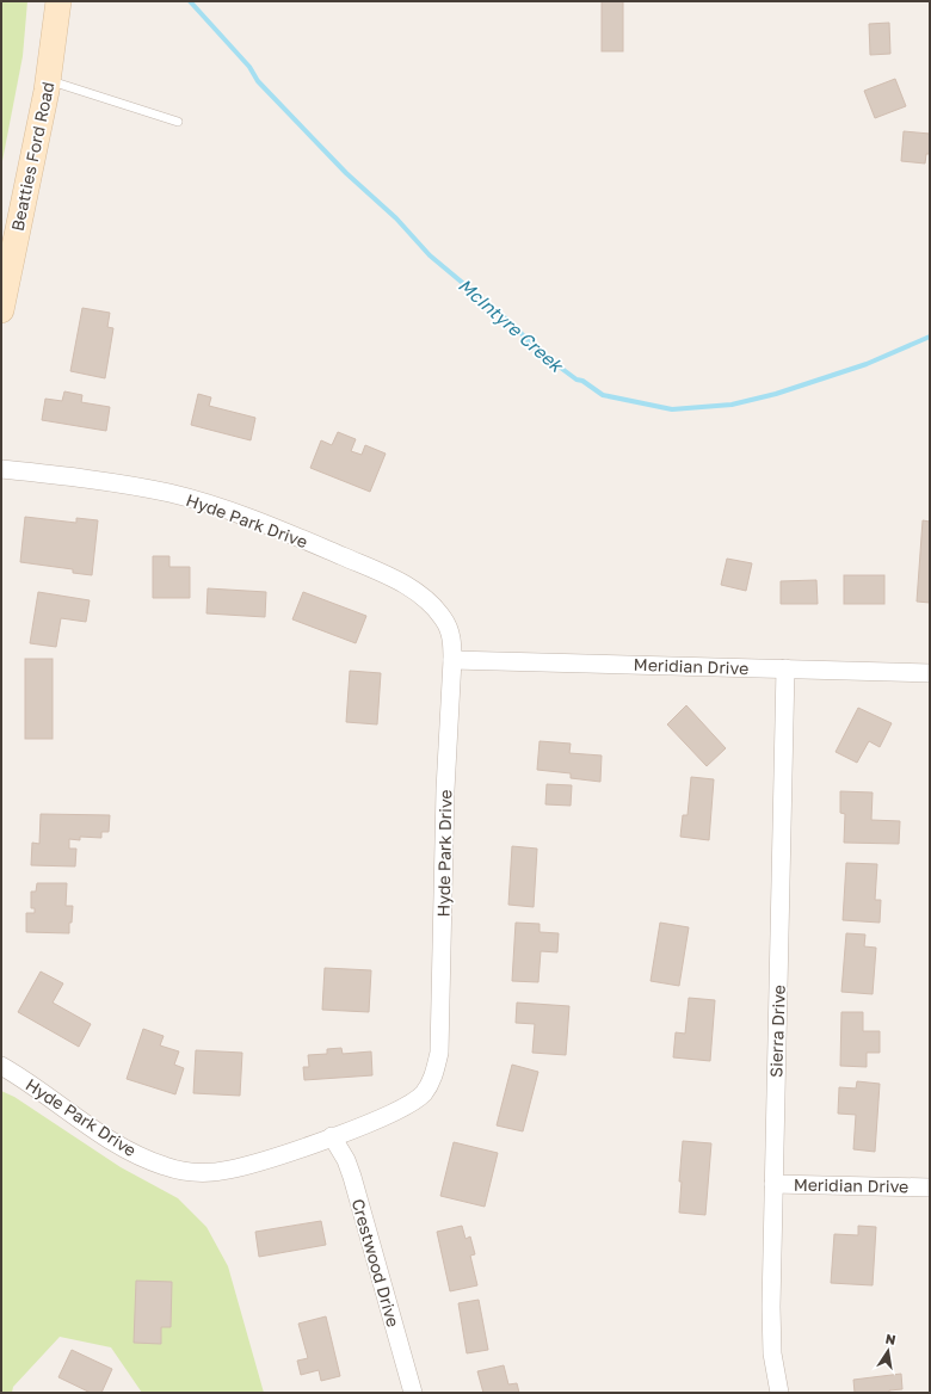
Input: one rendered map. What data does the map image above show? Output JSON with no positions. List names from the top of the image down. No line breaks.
{"streets":{"main road":["Beatties Ford Road"],"street":["Hyde Park Drive","Meridian Drive","Sierra Drive","Crestwood Drive"]},"crossings":[["Hyde Park Drive","Meridian Drive"],["Hyde Park Drive","Crestwood Drive"],["Meridian Drive","Sierra Drive"]],"water":["McIntyre Creek"],"north":"top"}
